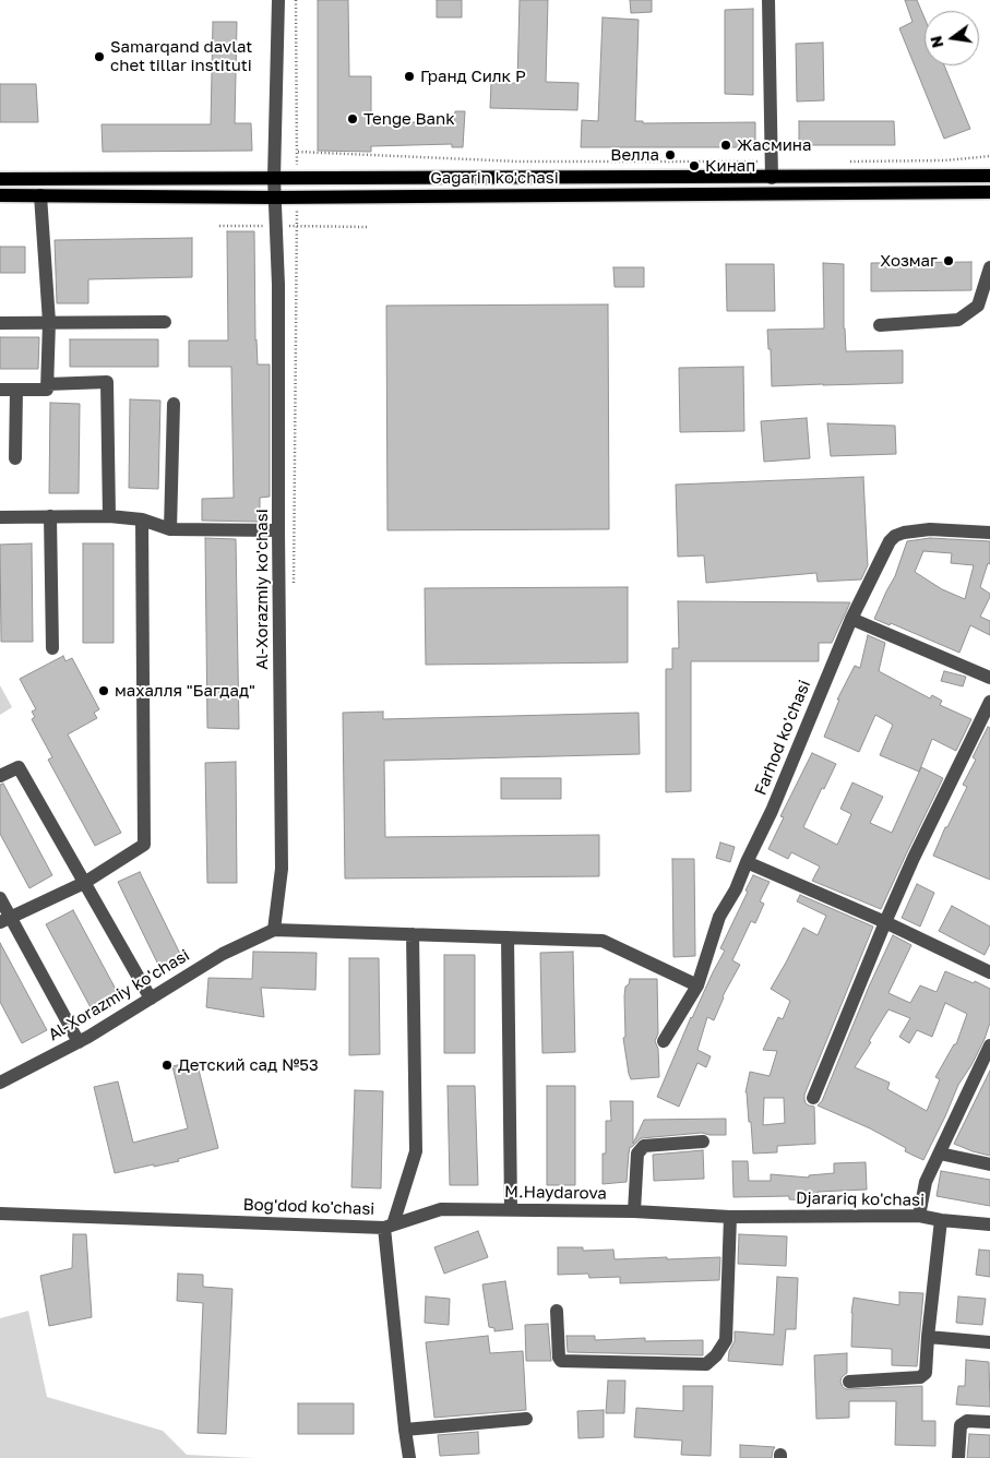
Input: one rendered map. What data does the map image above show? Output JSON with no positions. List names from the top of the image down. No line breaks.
{"streets":{"main road":["Gagarin ko'chasi"],"street":["Al-Xorazmiy ko'chasi","Farhod ko'chasi","M.Haydarova","Djarariq ko'chasi","Bog'dod ko'chasi"]},"crossings":[["Gagarin ko'chasi","Al-Xorazmiy ko'chasi"],["M.Haydarova","Djarariq ko'chasi"],["M.Haydarova","Bog'dod ko'chasi"]],"places":["Samarqand davlat chet tillar instituti","Гранд Силк Р","Tenge Bank","Жасмина","Велла","Кинап","Хозмаг","махалля \"Багдад\"","Детский сад №53"],"north":"left"}
